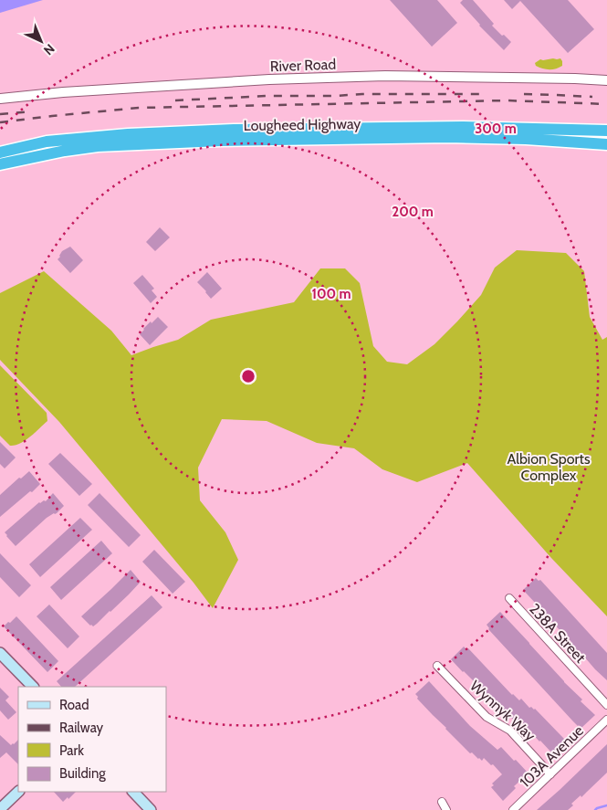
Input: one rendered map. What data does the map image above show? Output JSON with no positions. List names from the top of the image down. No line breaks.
{"streets":{"highway":["Lougheed Highway"],"street":["River Road","238A Street","Wynnyk Way","103A Avenue"]},"crossings":[["Wynnyk Way","103A Avenue"]],"parks":["Albion Sports Complex"],"legend":["Road","Railway","Park","Building"],"north":"bottom right","rings":["300 m","200 m","100 m"]}
